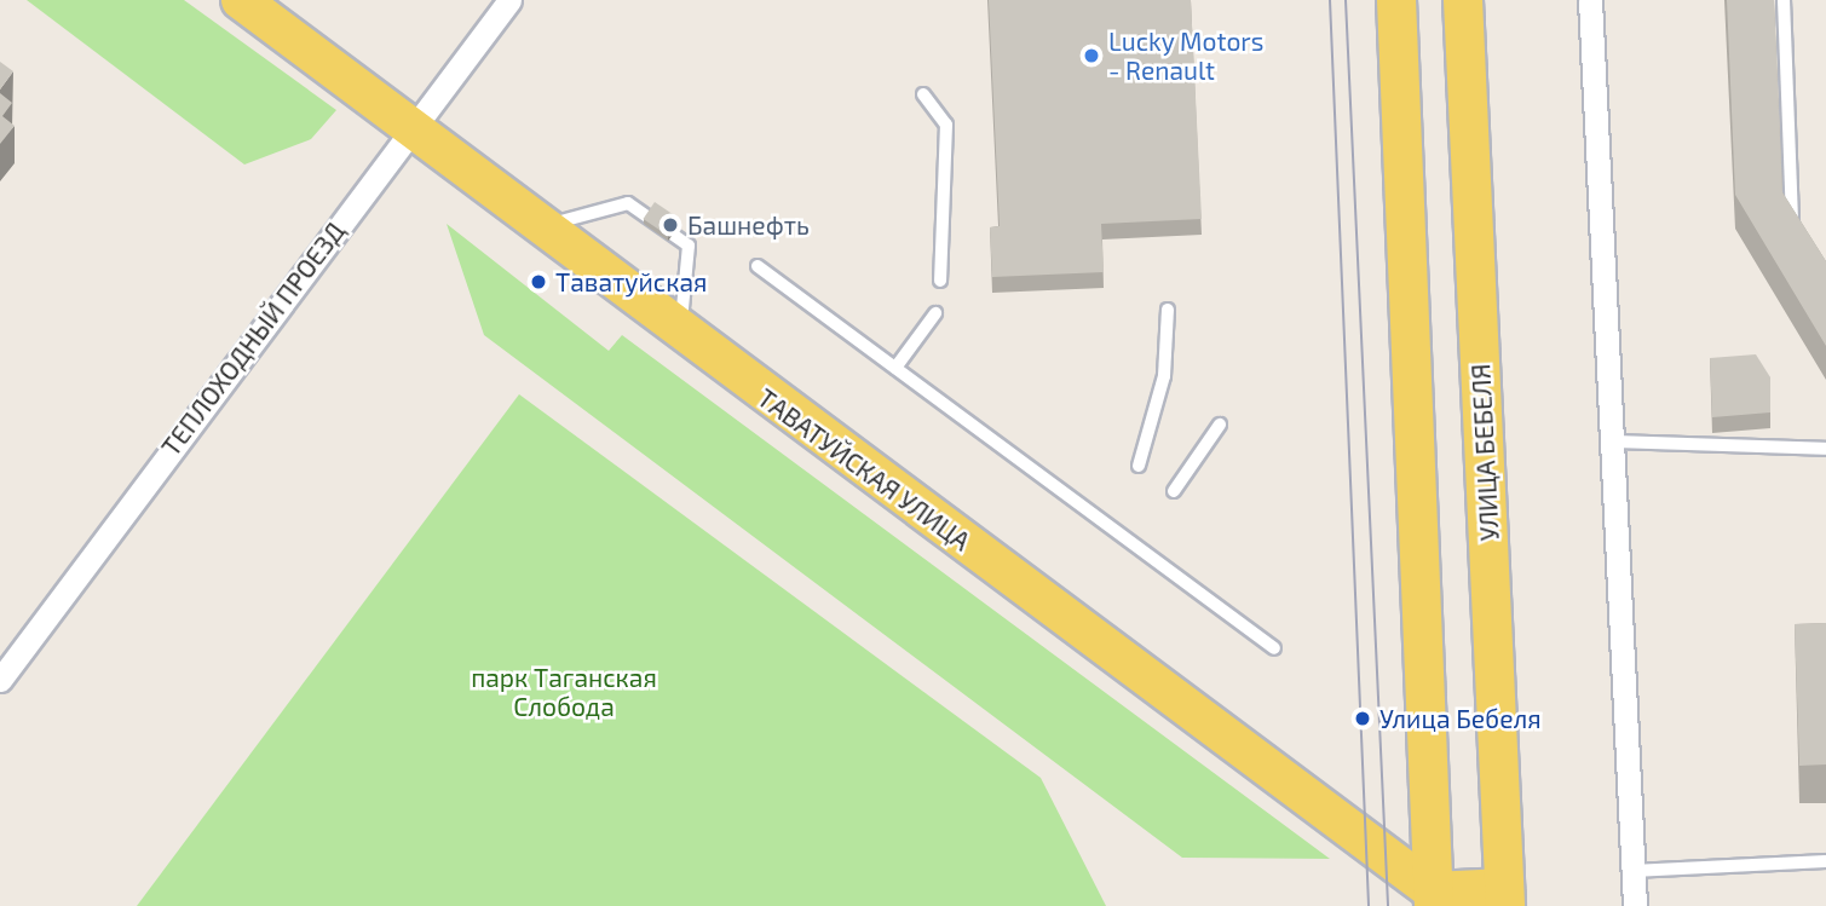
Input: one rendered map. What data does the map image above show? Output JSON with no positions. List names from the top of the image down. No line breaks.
{"streets":{"main road":["УЛИЦА БЕБЕЛЯ","ТАВАТУЙСКАЯ УЛИЦА"],"street":["ТЕПЛОХОДНЫЙ ПРОЕЗД"]},"crossings":[["ТЕПЛОХОДНЫЙ ПРОЕЗД","ТАВАТУЙСКАЯ УЛИЦА"]],"parks":["парк Таганская Слобода"],"places":["Lucky Motors - Renault","Башнефть","Таватуйская","Улица Бебеля"]}
